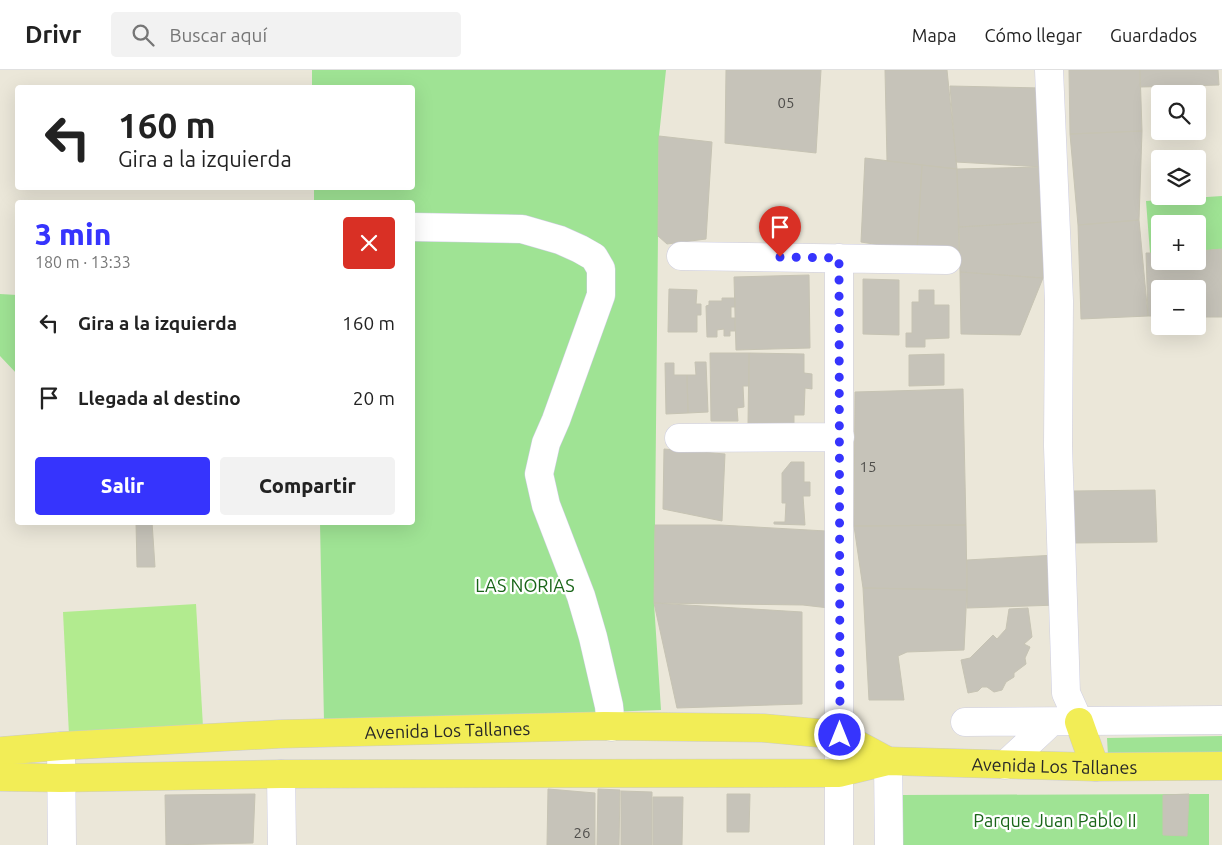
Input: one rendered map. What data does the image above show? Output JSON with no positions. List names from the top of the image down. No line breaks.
{"streets":{"main road":["Avenida Los Tallanes"]},"parks":["LAS NORIAS","Parque Juan Pablo II"],"house_numbers":["05","15","26"],"page":{"header":"Drivr","search":"Buscar aquí","nav":["Mapa","Cómo llegar","Guardados"],"map_buttons":["+","−"],"turn":["160 m","Gira a la izquierda"],"heading":["3 min","180 m · 13:33"],"list":[{"name":"Gira a la izquierda","value":"160 m"},{"name":"Llegada al destino","value":"20 m"}],"buttons":["Salir","Compartir"]}}
